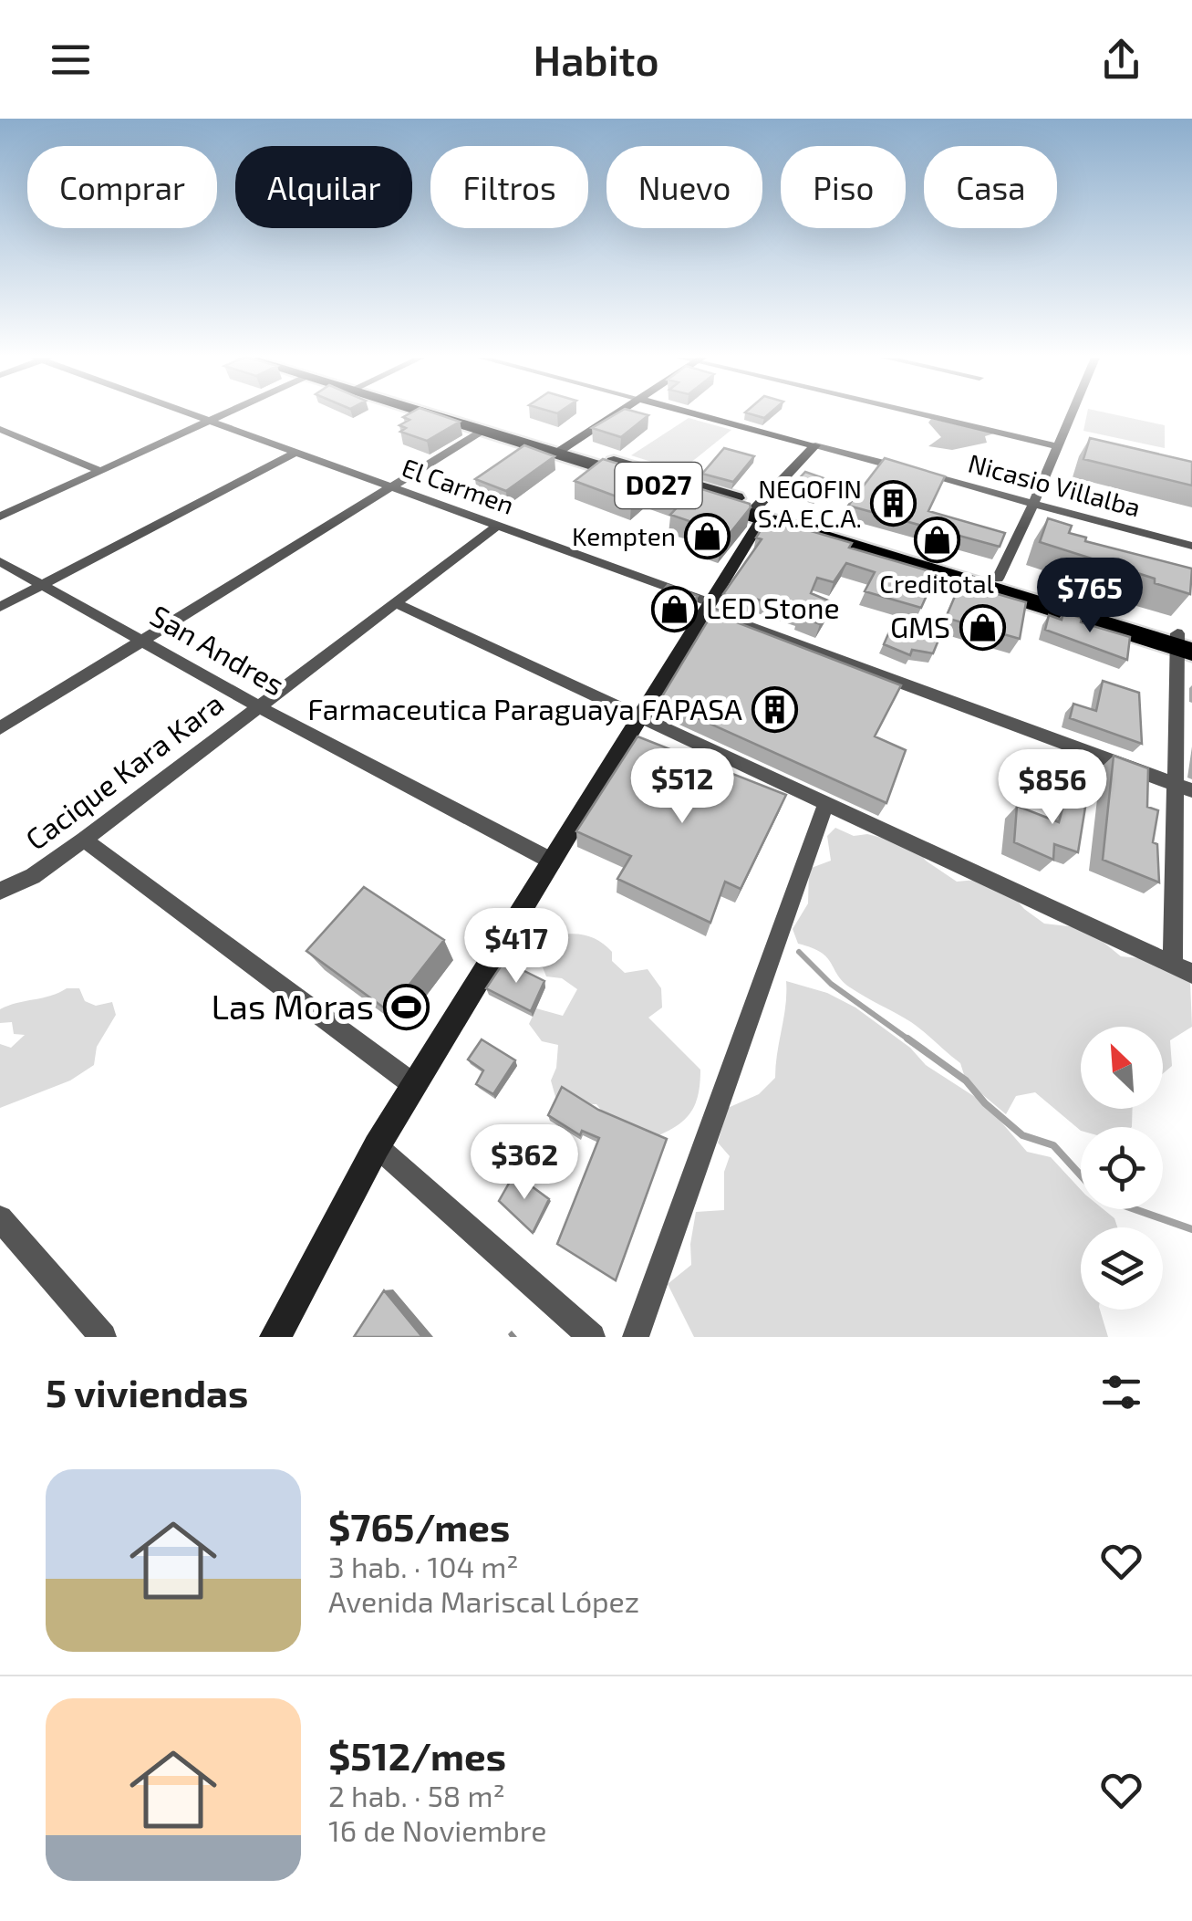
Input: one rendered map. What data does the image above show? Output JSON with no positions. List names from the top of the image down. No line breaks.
{"streets":{"highway":["D027"],"main road":["Nicasio Villalba"],"street":["El Carmen","San Andres","Cacique Kara Kara"]},"crossings":[["El Carmen","Cacique Kara Kara"],["San Andres","Cacique Kara Kara"]],"places":{"building":["NEGOFIN S.A.E.C.A.","Farmaceutica Paraguaya FAPASA"],"shop":["Kempten","Creditotal","LED Stone","GMS"],"sports":["Las Moras"]},"north":"top left","page":{"header":"Habito","chip":["Comprar","Alquilar","Filtros","Nuevo","Piso","Casa"],"price":["$765","$512","$856","$417","$362"],"heading":"5 viviendas","list":[{"name":"$765/mes","note":"3 hab. · 104 m² · Avenida Mariscal López"},{"name":"$512/mes","note":"2 hab. · 58 m² · 16 de Noviembre"}]}}
